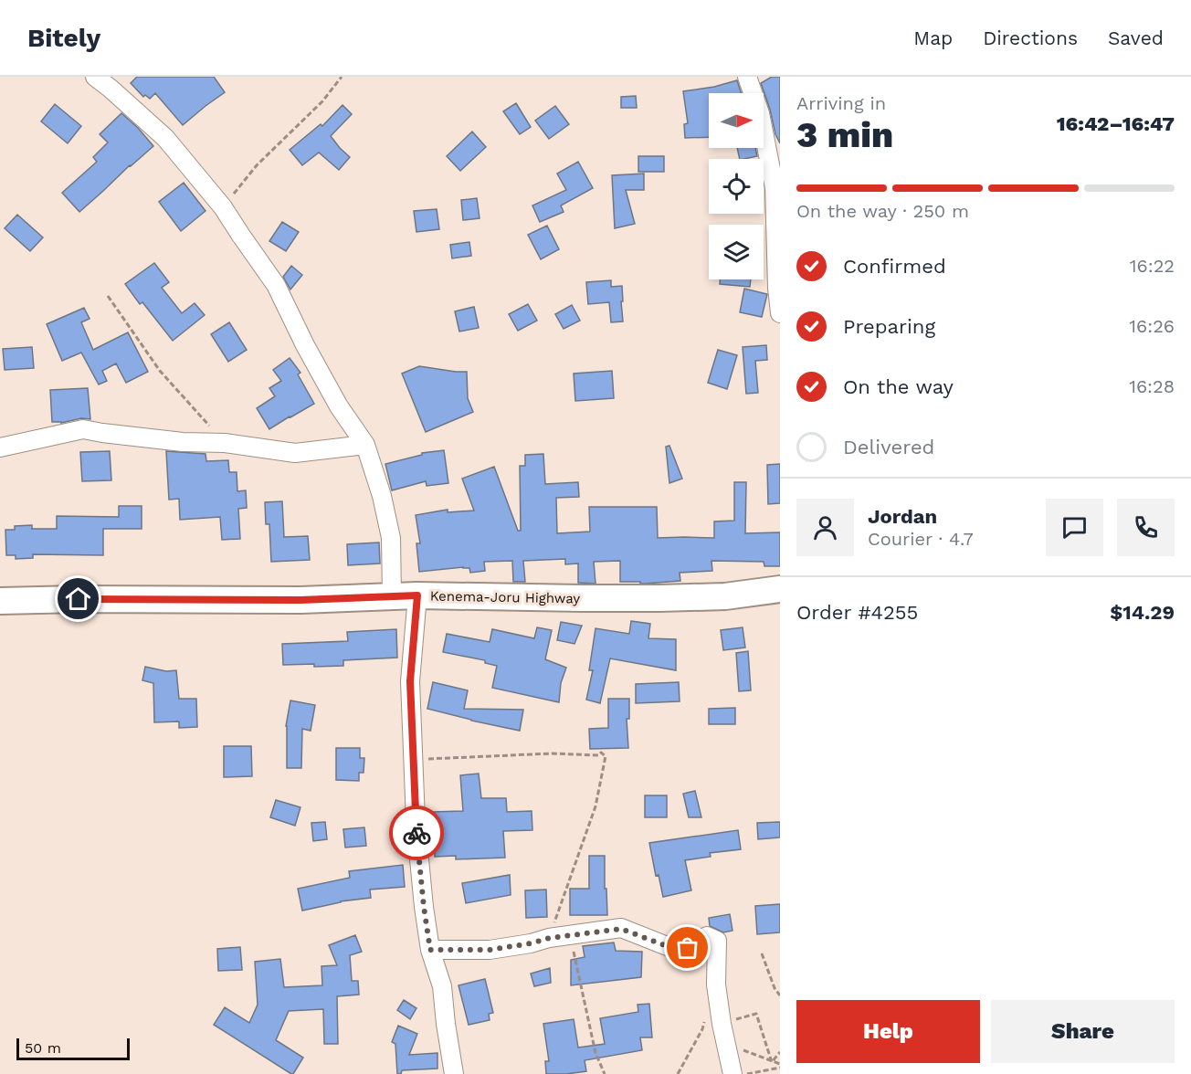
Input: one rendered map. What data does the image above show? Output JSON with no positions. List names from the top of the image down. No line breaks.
{"streets":{"highway":["Kenema-Joru Highway"]},"scale_bar":"50 m","north":"right","page":{"header":"Bitely","nav":["Map","Directions","Saved"],"heading":["3 min","Arriving in","16:42–16:47"],"panel":["Jordan","Courier · 4.7","Order #4255","$14.29"],"bar":"On the way · 250 m","list":[["Confirmed","16:22"],["Preparing","16:26"],["On the way","16:28"],"Delivered"],"buttons":["Help","Share"],"scale":"50 m"}}
